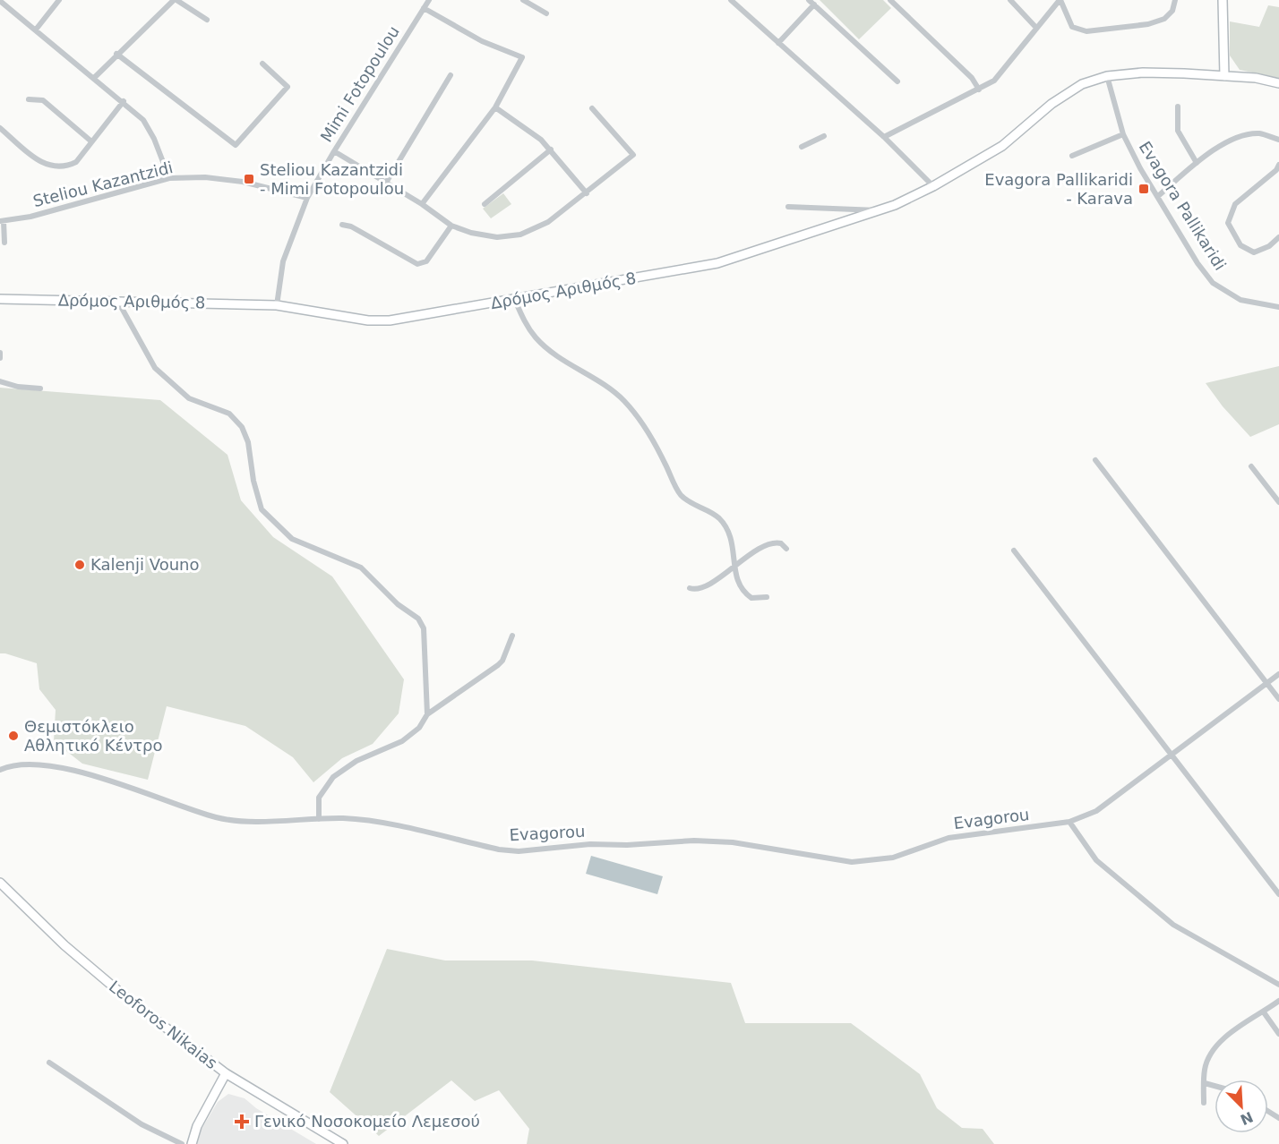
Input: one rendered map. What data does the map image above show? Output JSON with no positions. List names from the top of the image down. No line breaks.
{"streets":{"street":["Mimi Fotopoulou","Steliou Kazantzidi","Evagora Pallikaridi","Δρόμος Αριθμός 8","Evagorou","Leoforos Nikaias"]},"crossings":[["Mimi Fotopoulou","Steliou Kazantzidi"],["Mimi Fotopoulou","Δρόμος Αριθμός 8"],["Evagora Pallikaridi","Δρόμος Αριθμός 8"]],"places":{"transit":["Steliou Kazantzidi - Mimi Fotopoulou","Evagora Pallikaridi - Karava"],"other":["Kalenji Vouno","Θεμιστόκλειο Αθλητικό Κέντρο"],"health":["Γενικό Νοσοκομείο Λεμεσού"]},"north":"bottom right"}
